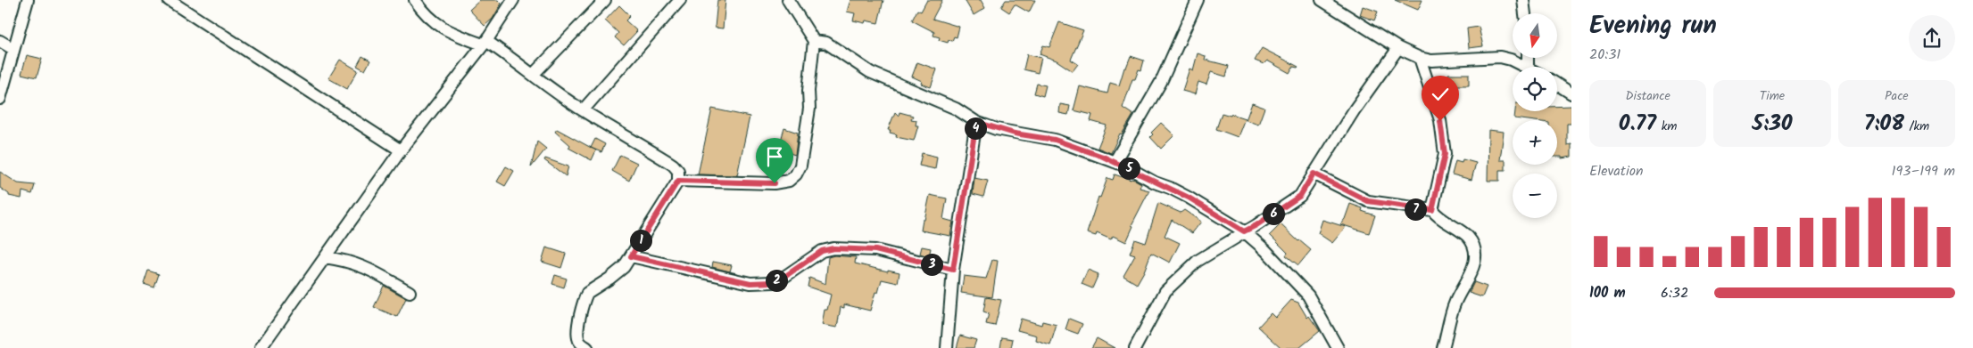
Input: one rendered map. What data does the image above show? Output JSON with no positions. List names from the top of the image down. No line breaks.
{"north":"bottom","page":{"heading":["Evening run","20:31"],"map_buttons":["+","−"],"stats":[["Distance","0.77 km"],["Time","5:30"],["Pace","7:08 /km"]],"pins":["4","5","7","6","1","3","2"],"chart":["Elevation","193–199 m"],"list":[{"name":"100 m","note":"6:32"}]}}
